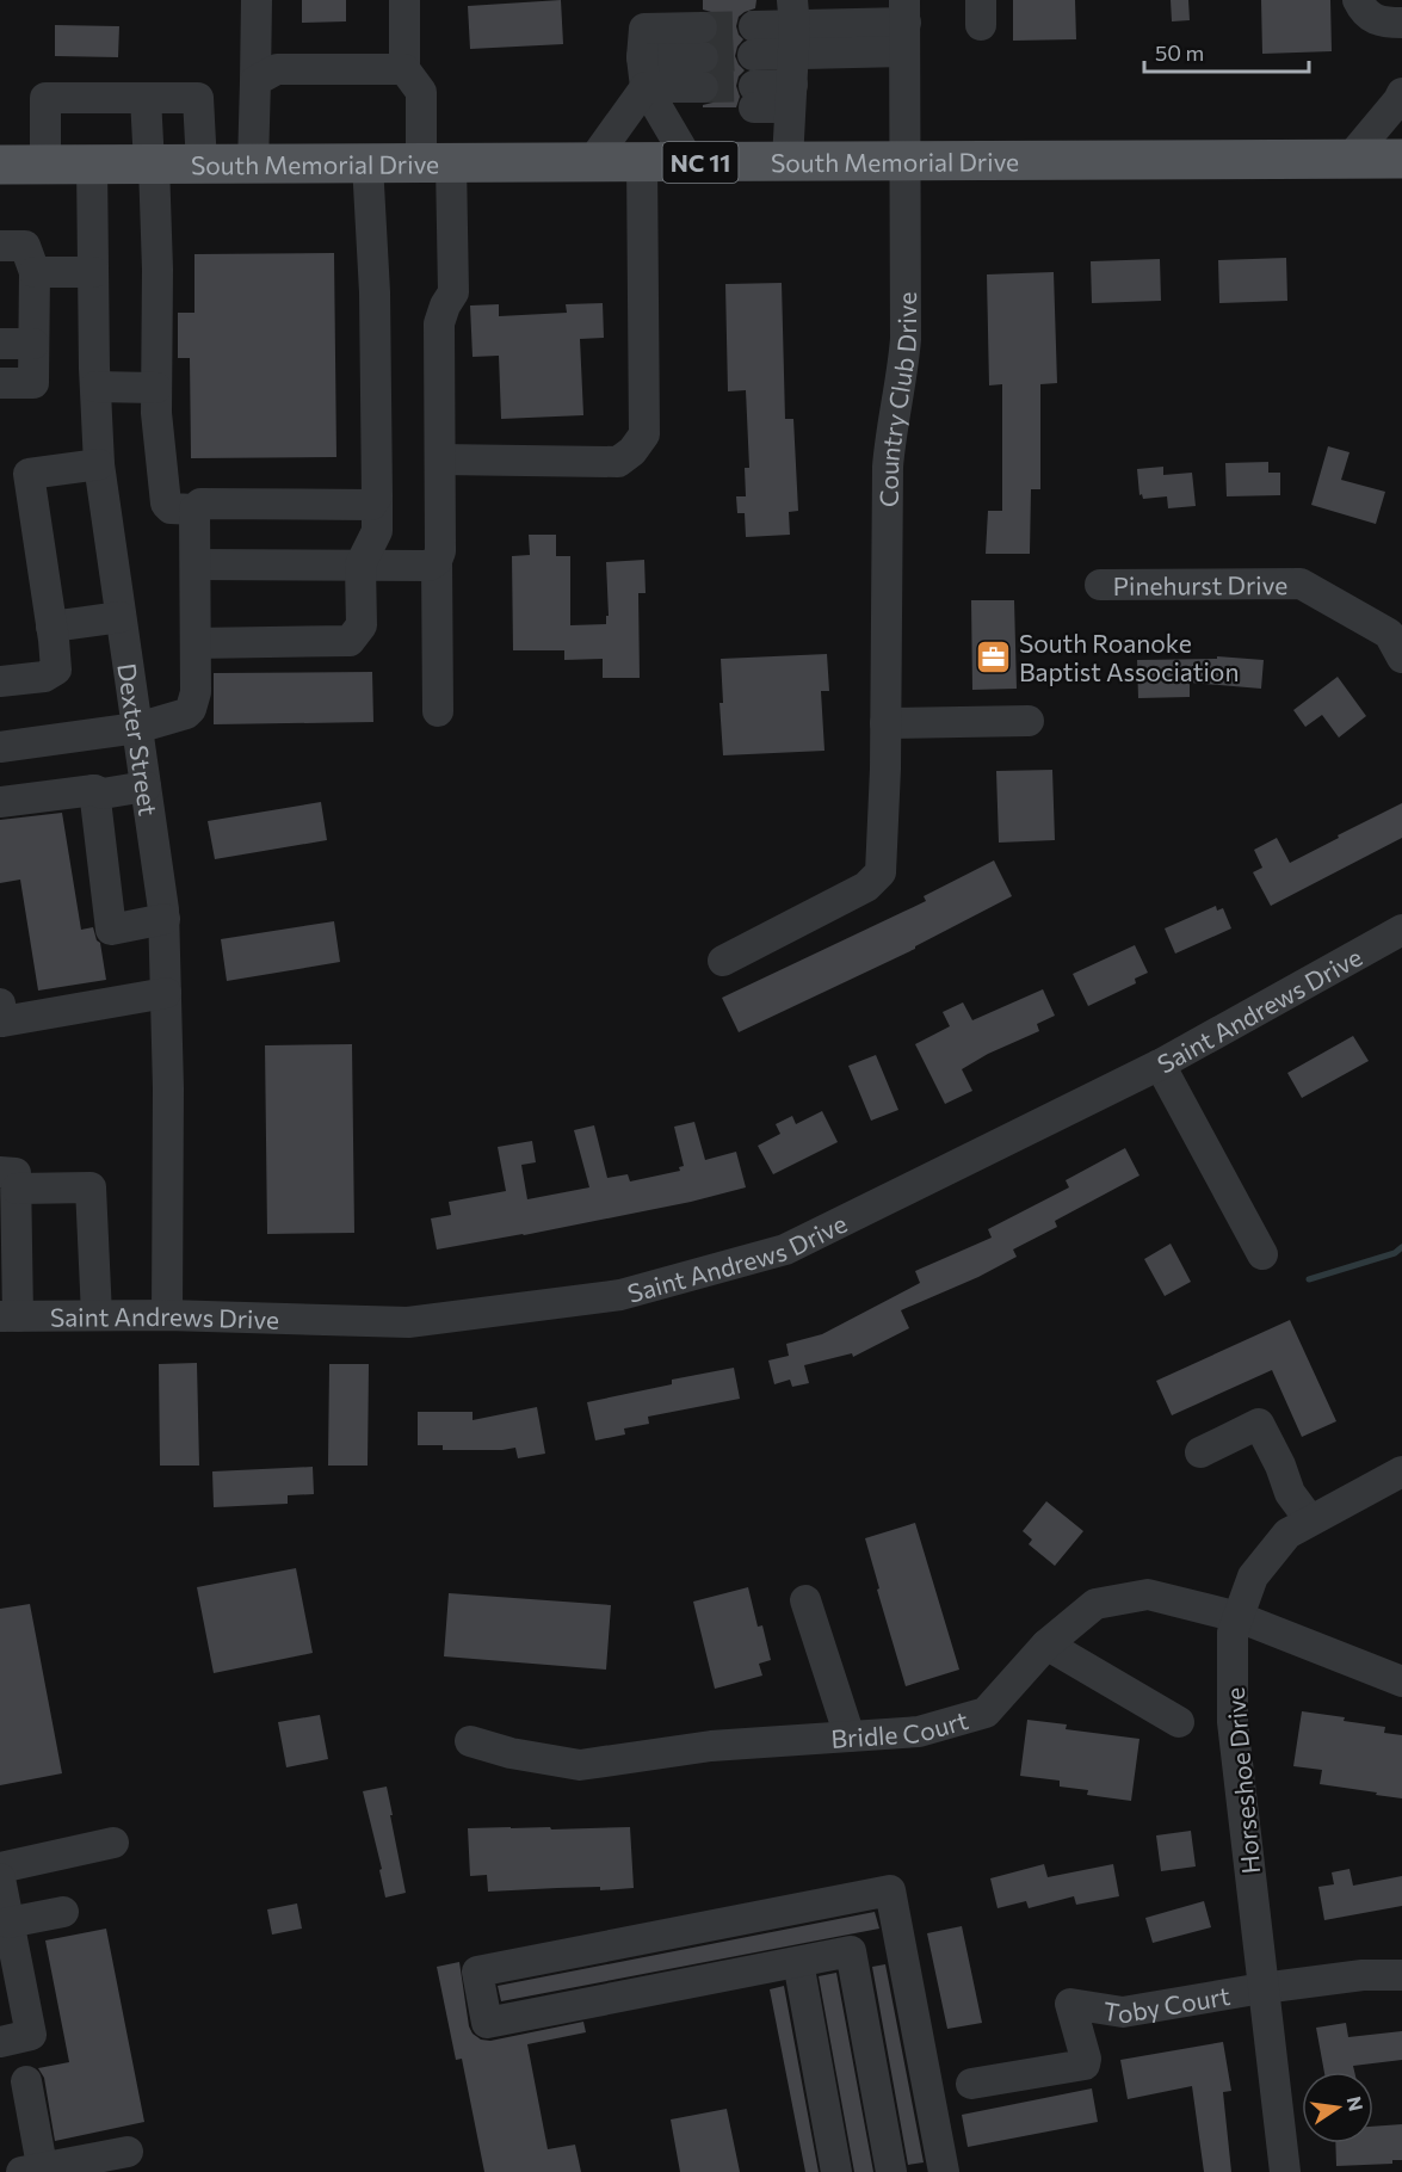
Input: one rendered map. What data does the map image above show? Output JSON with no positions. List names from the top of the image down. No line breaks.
{"streets":{"main road":["South Memorial Drive","NC 11"],"street":["Country Club Drive","Pinehurst Drive","Dexter Street","Saint Andrews Drive","Bridle Court","Horseshoe Drive","Toby Court"]},"crossings":[["South Memorial Drive","Country Club Drive"],["South Memorial Drive","Dexter Street"],["Dexter Street","Saint Andrews Drive"],["Bridle Court","Horseshoe Drive"],["Horseshoe Drive","Toby Court"]],"places":{"office":["South Roanoke Baptist Association"]},"scale_bar":"50 m","north":"right"}
